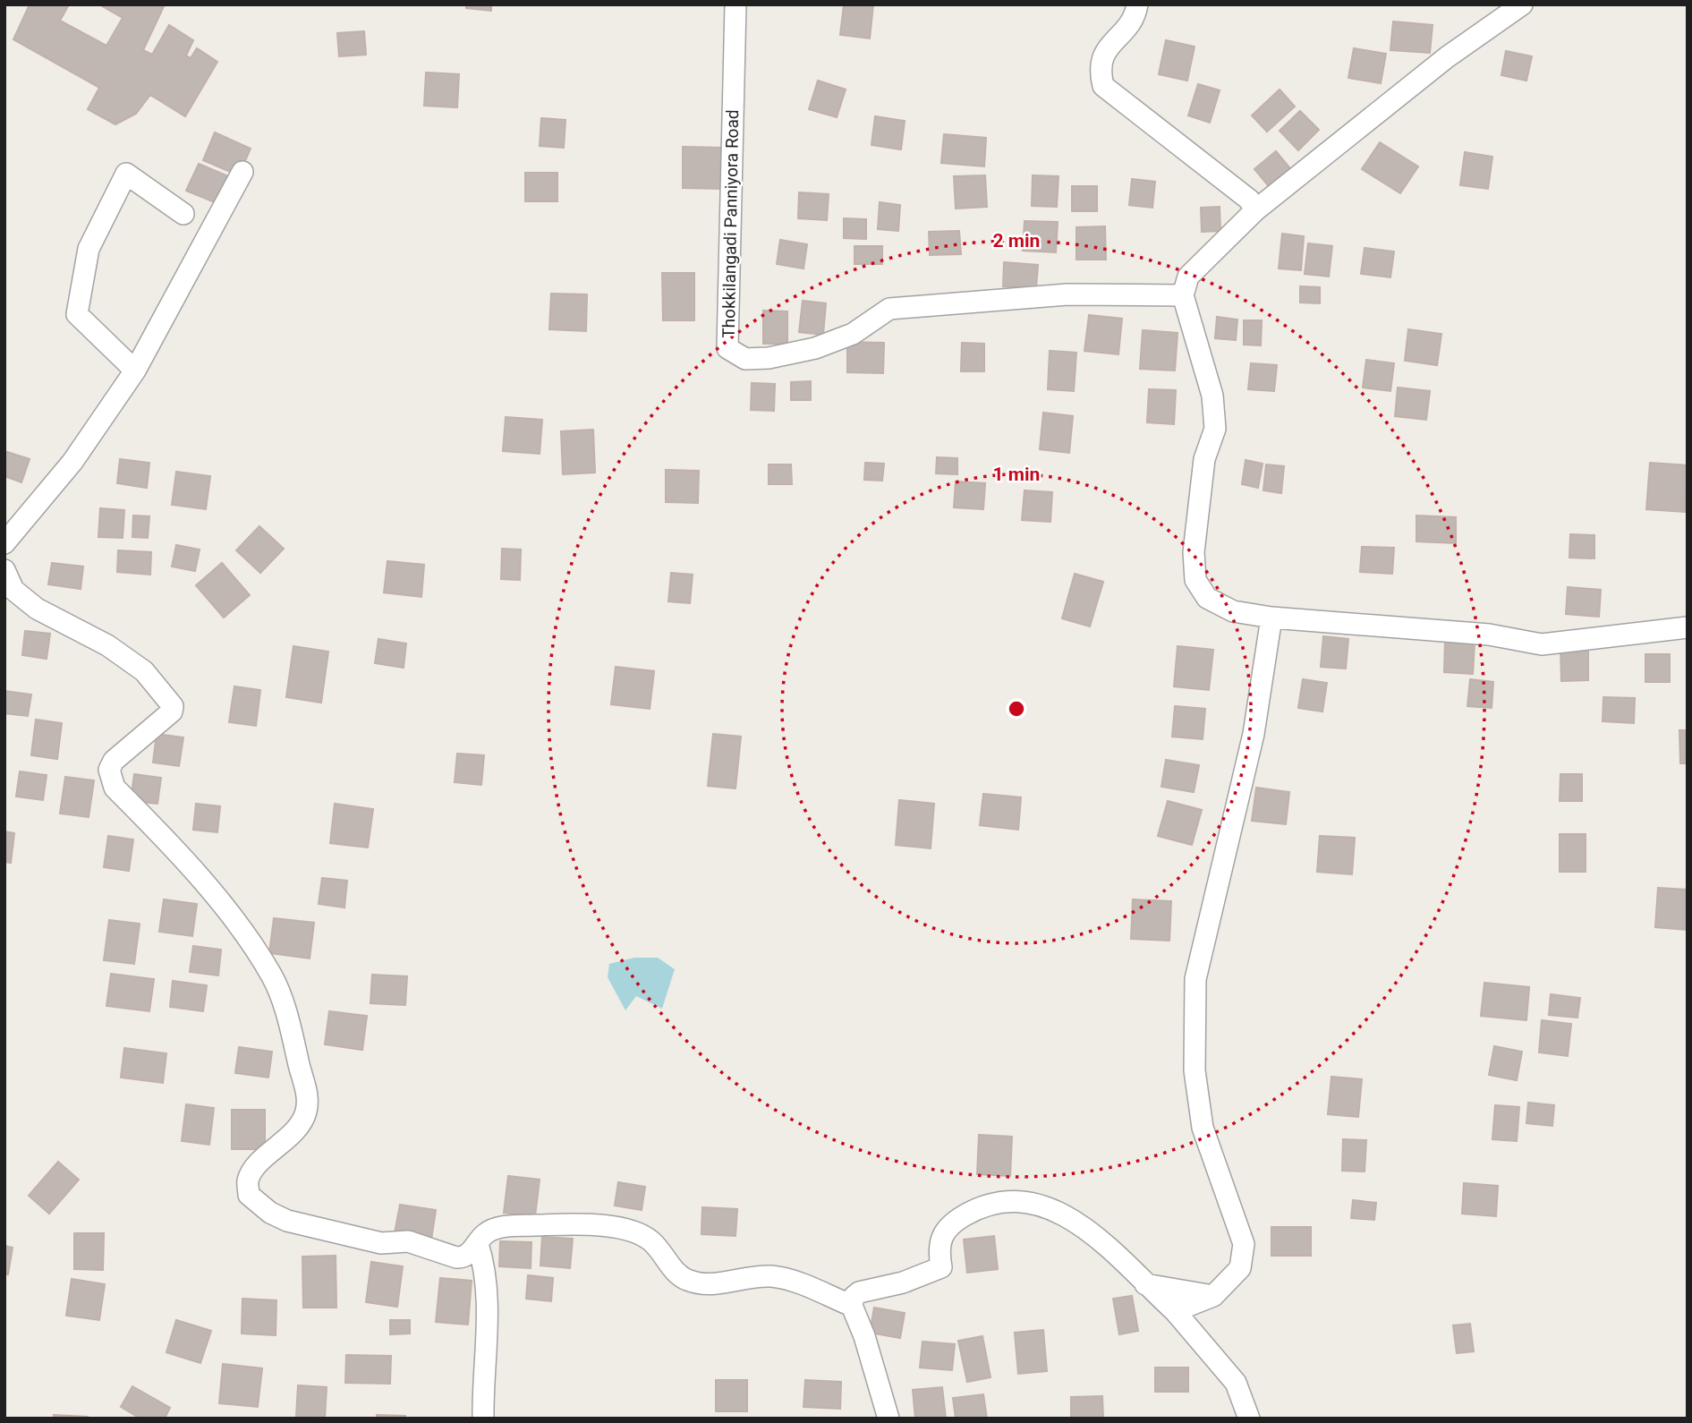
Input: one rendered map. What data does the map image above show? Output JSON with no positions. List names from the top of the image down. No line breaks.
{"streets":{"street":["Thokkilangadi Panniyora Road"]},"rings":["2 min","1 min"]}
